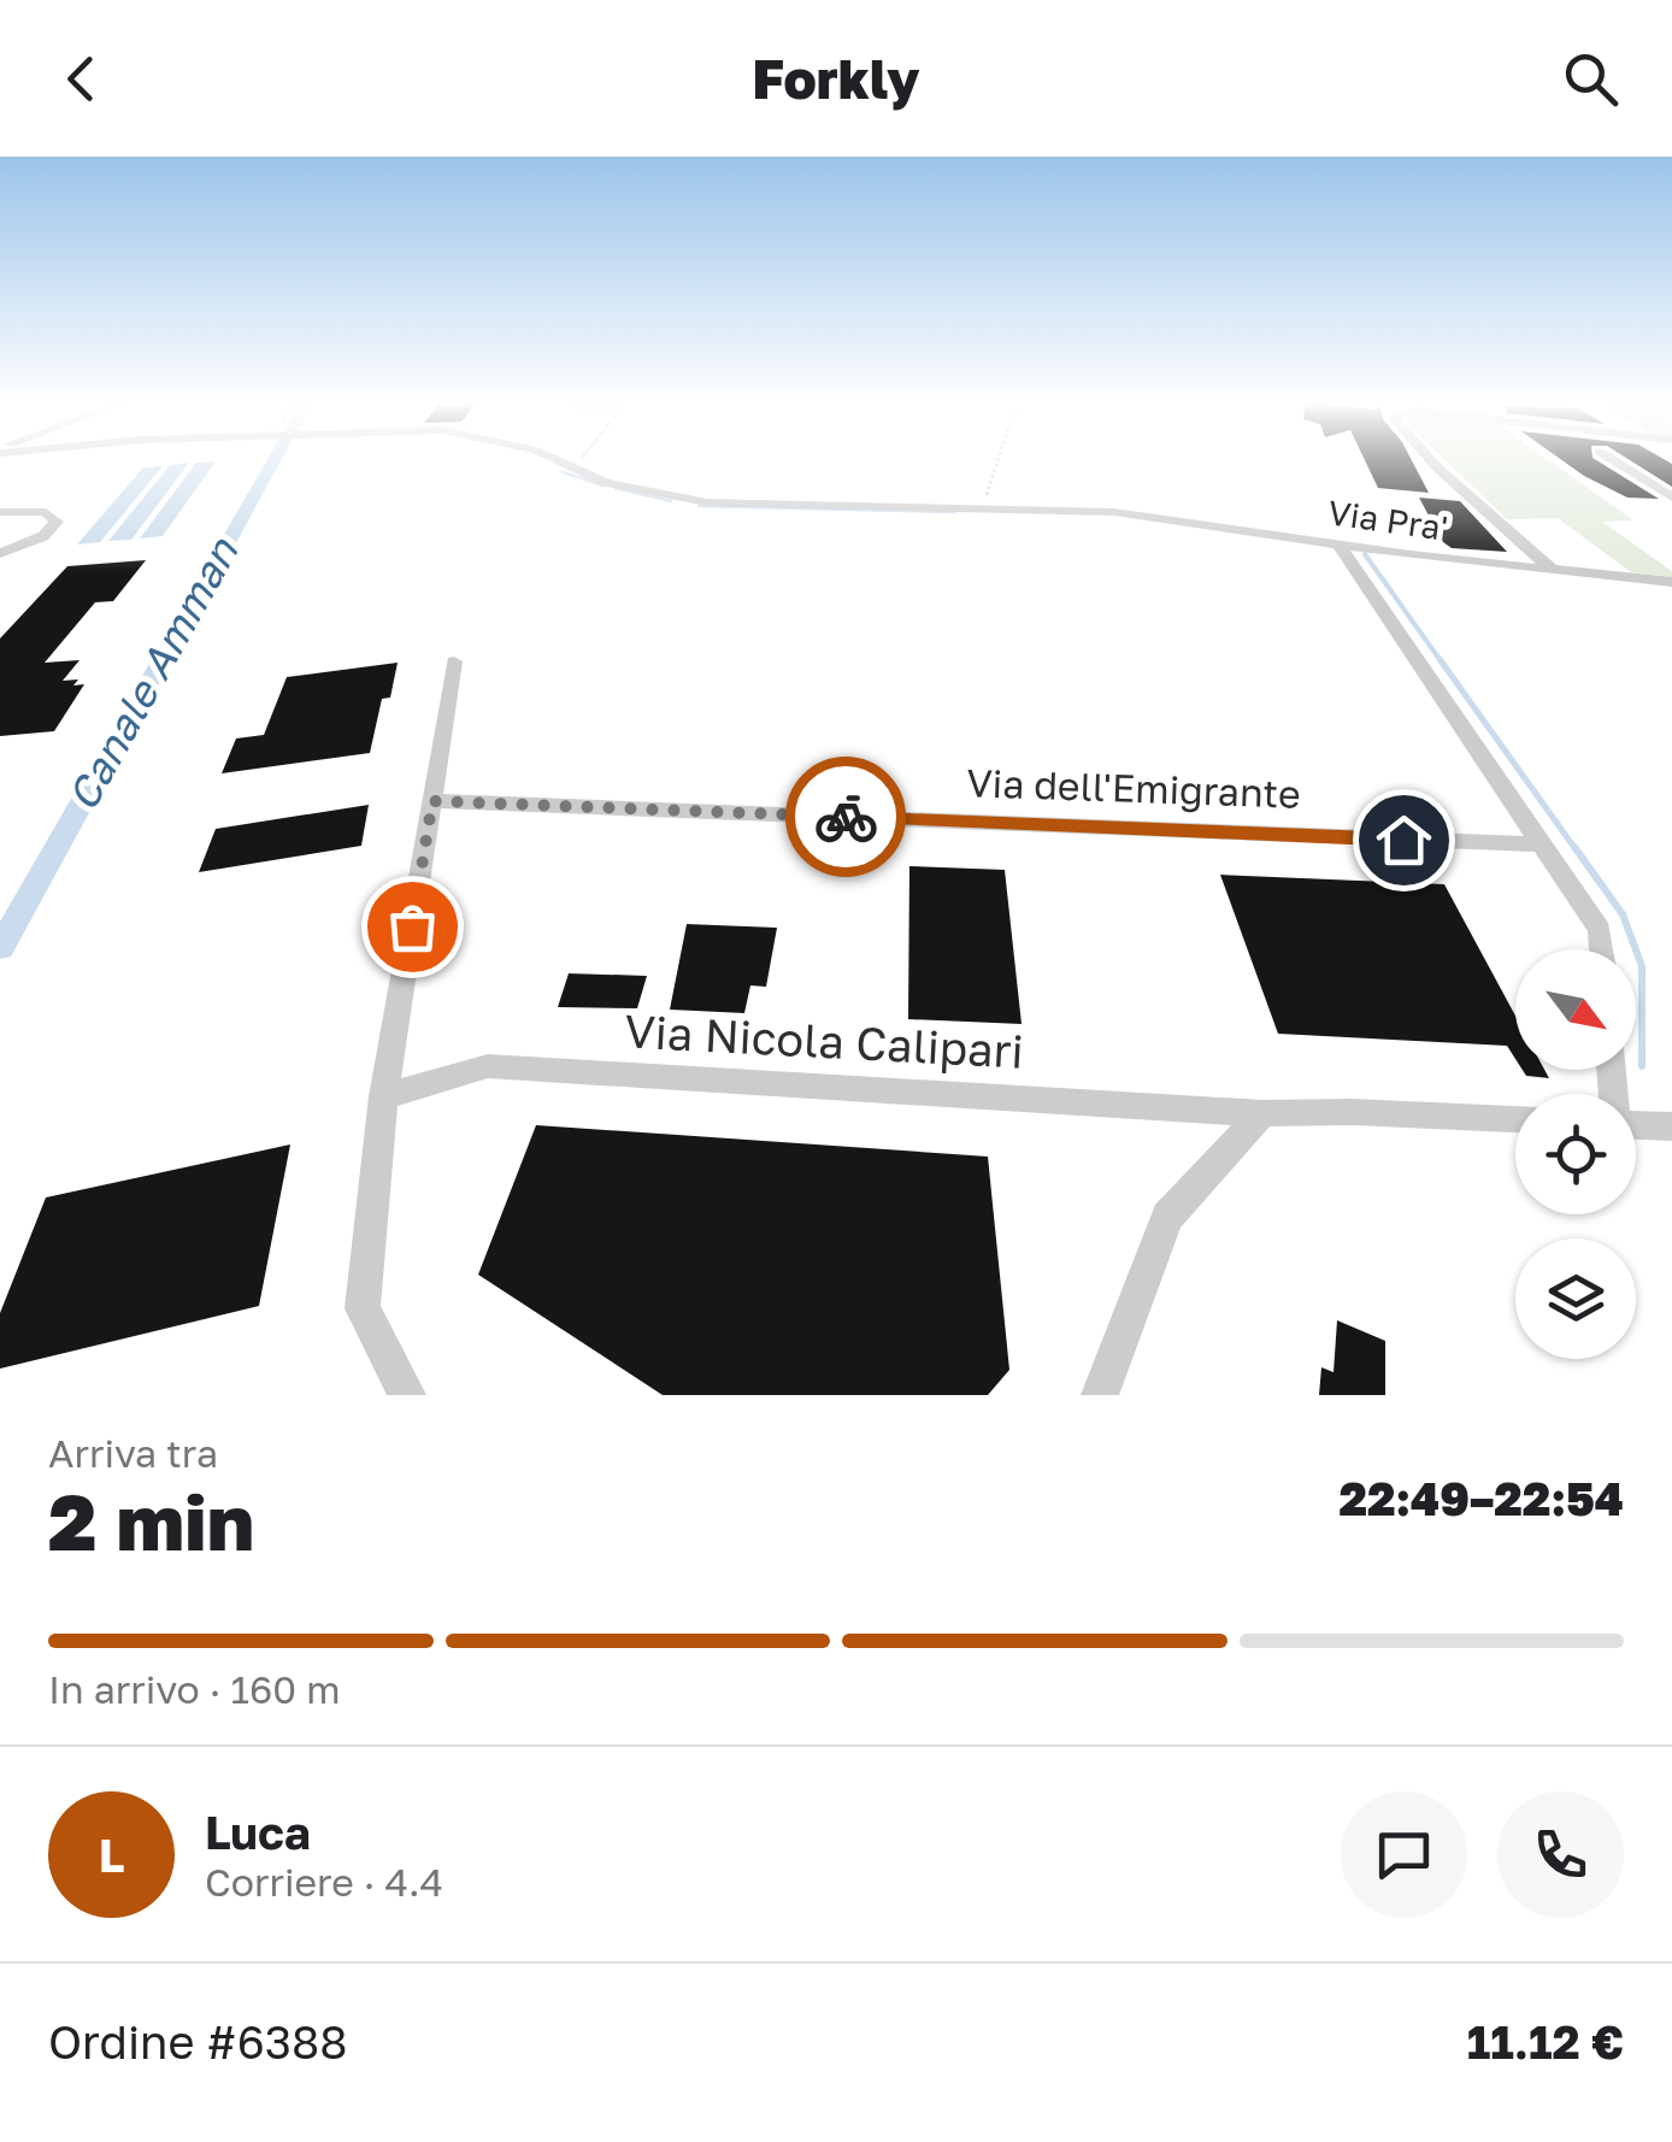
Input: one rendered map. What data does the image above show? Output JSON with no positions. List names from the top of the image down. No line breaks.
{"streets":{"street":["Via Pra'","Via dell'Emigrante","Via Nicola Calipari"]},"water":["Canale Amman"],"north":"bottom right","page":{"header":"Forkly","heading":["2 min","Arriva tra","22:49–22:54"],"panel":["Luca","Corriere · 4.4","Ordine #6388","11.12 €"],"bar":"In arrivo · 160 m","round":"L"}}
